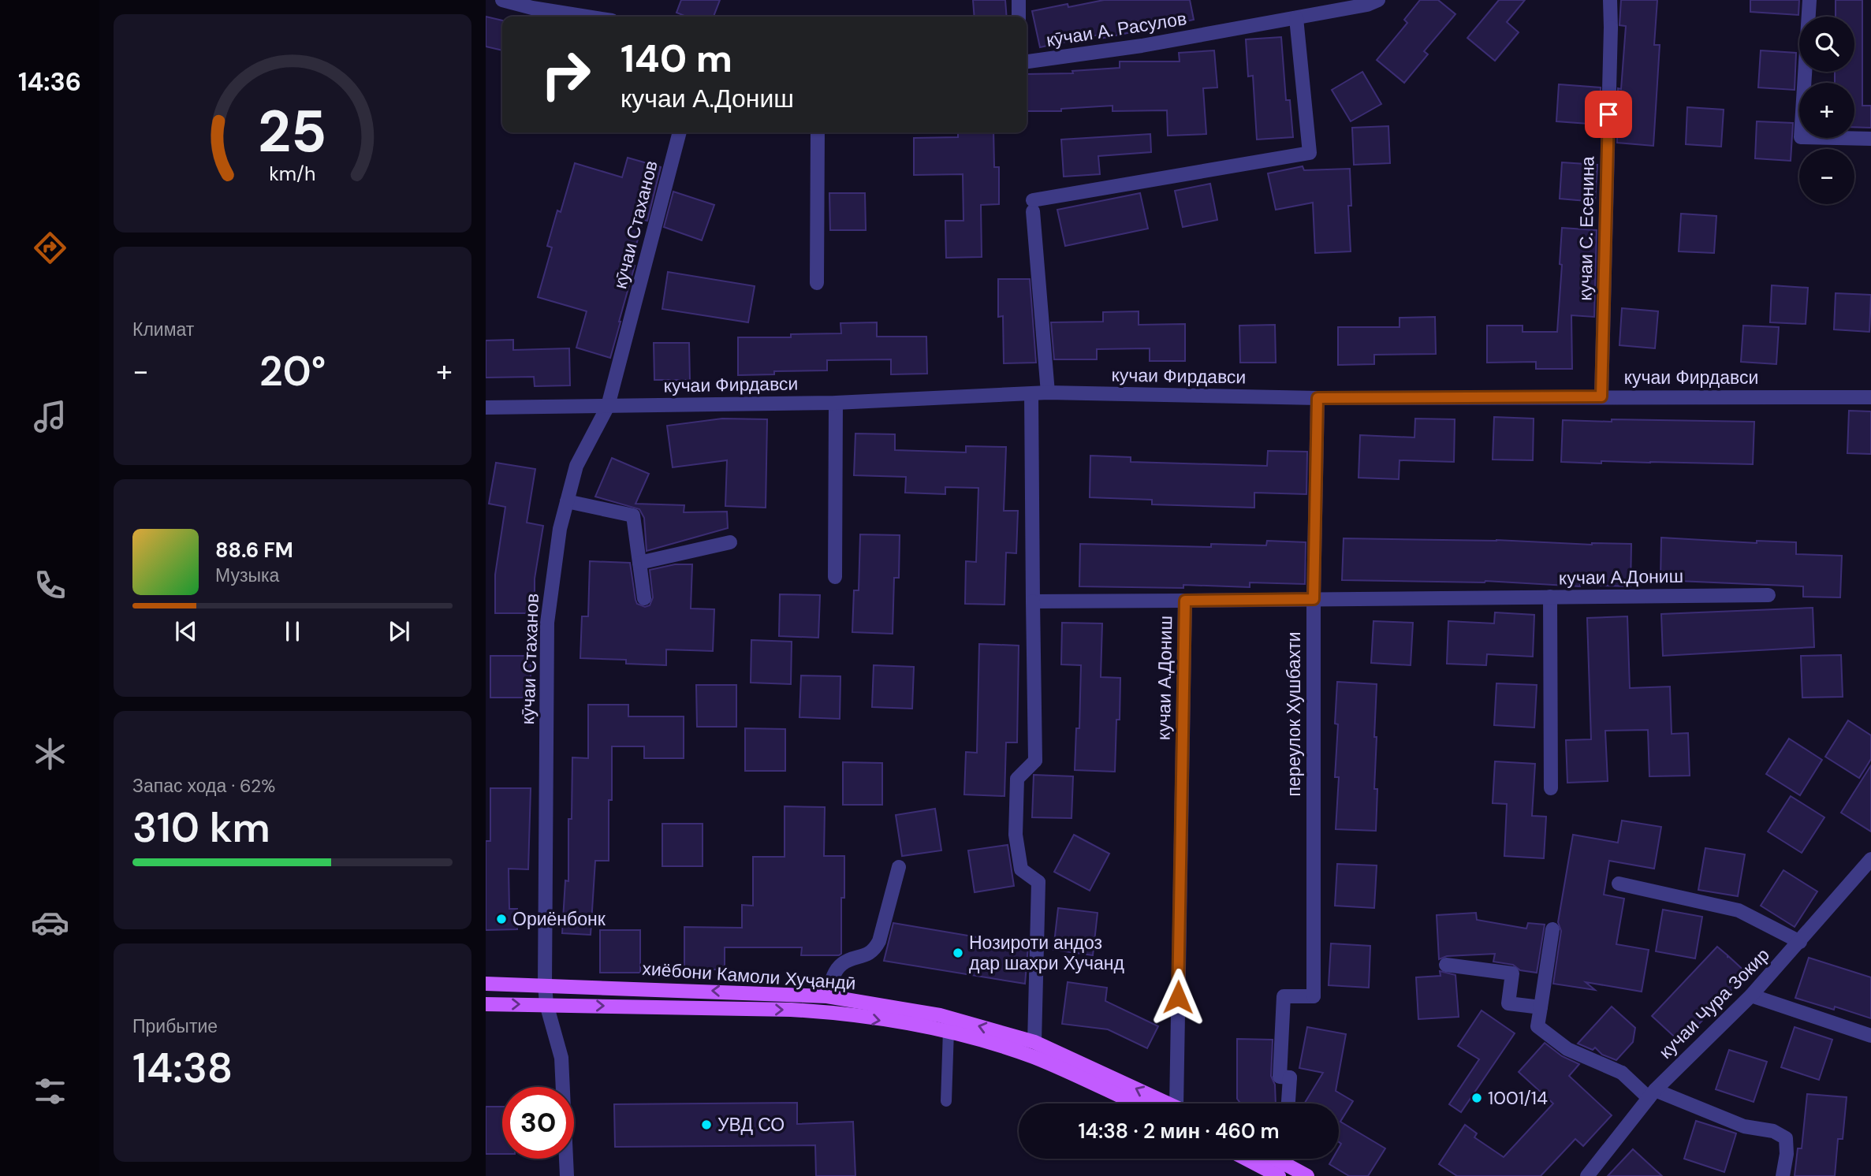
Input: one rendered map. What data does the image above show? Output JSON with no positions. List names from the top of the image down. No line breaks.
{"streets":{"main road":["хиёбони Камоли Хуҷандӣ"],"street":["кӯчаи А. Расулов","кӯчаи Стаханов","кучаи С. Есенина","кучаи Фирдавси","кучаи А.Дониш","переулок Хушбахти","кучаи Чура Зокир"]},"crossings":[["кӯчаи Стаханов","кучаи Фирдавси"],["кӯчаи Стаханов","хиёбони Камоли Хуҷандӣ"],["кучаи С. Есенина","кучаи Фирдавси"],["кучаи Фирдавси","переулок Хушбахти"],["кучаи А.Дониш","переулок Хушбахти"]],"places":["Ориёнбонк","Нозироти андоз дар шахри Хучанд","1001/14","УВД СО"],"page":{"tabs":"14:36","map_buttons":["+","−"],"turn":["140 m","кучаи А.Дониш"],"tile":["Климат",["Запас хода · 62%","310 km"],["Прибытие","14:38"]],"heat":["−","20°","+"],"song":["88.6 FM","Музыка"],"limit":"30","trip":"14:38 · 2 мин · 460 m","gauge":["25","km/h"]}}
